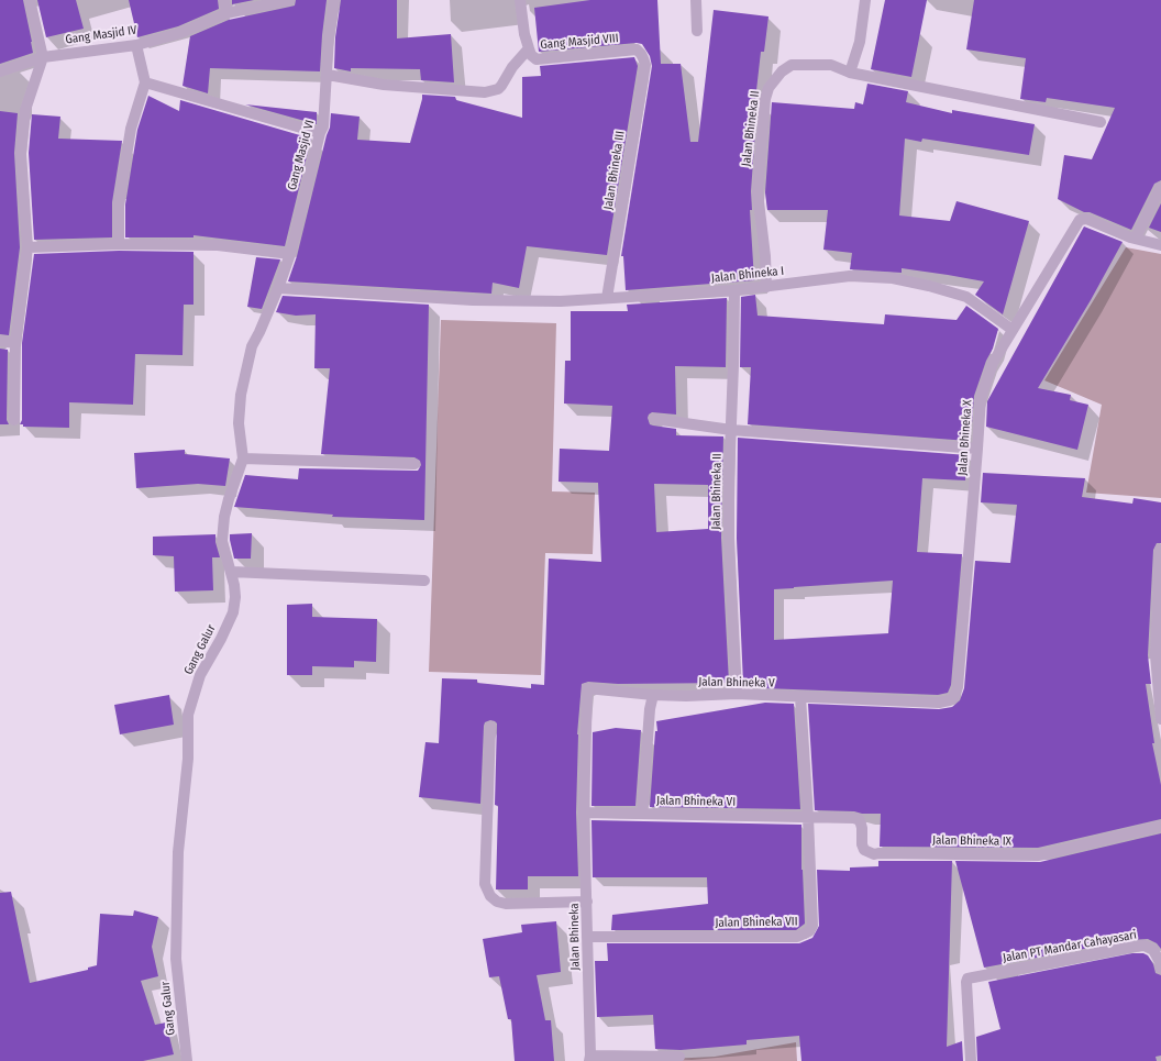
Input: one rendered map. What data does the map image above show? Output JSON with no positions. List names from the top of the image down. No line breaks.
{"streets":{"street":["Gang Masjid IV","Gang Masjid VIII","Jalan Bhineka II","Gang Masjid VI","Jalan Bhineka III","Jalan Bhineka I","Jalan Bhineka X","Gang Galur","Jalan Bhineka V","Jalan Bhineka VI","Jalan Bhineka IX","Jalan Bhineka VII","Jalan Bhineka","Jalan PT Mandar Cahayasari"]},"crossings":[["Gang Masjid VIII","Jalan Bhineka III"],["Jalan Bhineka II","Jalan Bhineka I"],["Jalan Bhineka II","Jalan Bhineka V"],["Gang Masjid VI","Jalan Bhineka I"],["Gang Masjid VI","Gang Galur"],["Jalan Bhineka III","Jalan Bhineka I"],["Jalan Bhineka I","Jalan Bhineka X"],["Jalan Bhineka I","Gang Galur"],["Jalan Bhineka X","Jalan Bhineka V"],["Jalan Bhineka V","Jalan Bhineka VI"],["Jalan Bhineka V","Jalan Bhineka VII"],["Jalan Bhineka V","Jalan Bhineka"],["Jalan Bhineka VI","Jalan Bhineka IX"],["Jalan Bhineka VI","Jalan Bhineka VII"],["Jalan Bhineka VI","Jalan Bhineka"],["Jalan Bhineka IX","Jalan Bhineka VII"],["Jalan Bhineka VII","Jalan Bhineka"]]}
